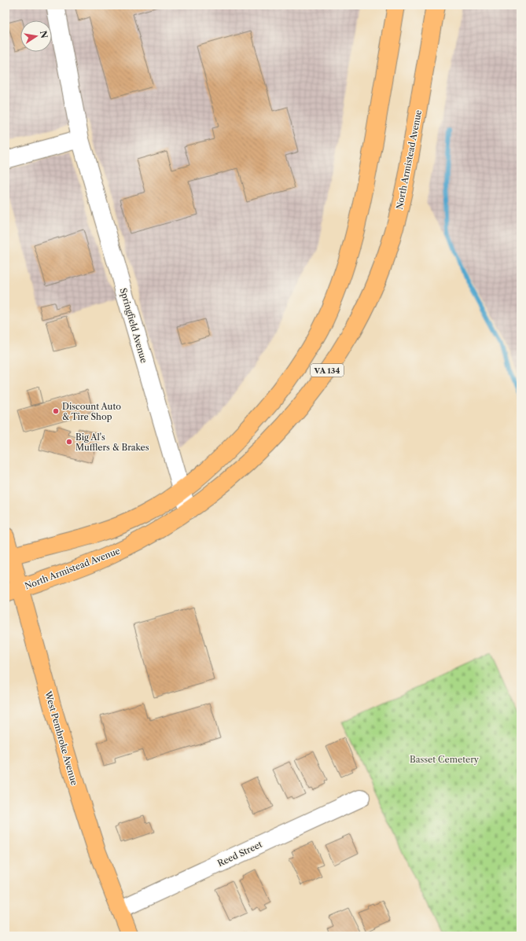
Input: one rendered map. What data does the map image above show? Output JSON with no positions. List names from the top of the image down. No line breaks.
{"streets":{"main road":["North Armistead Avenue","VA 134","West Pembroke Avenue"],"street":["Springfield Avenue","Reed Street"]},"crossings":[["North Armistead Avenue","Springfield Avenue"],["North Armistead Avenue","West Pembroke Avenue"],["Springfield Avenue","VA 134"],["VA 134","West Pembroke Avenue"],["West Pembroke Avenue","Reed Street"]],"parks":["Basset Cemetery"],"places":["Discount Auto & Tire Shop","Big Al's Mufflers & Brakes"],"north":"right"}
